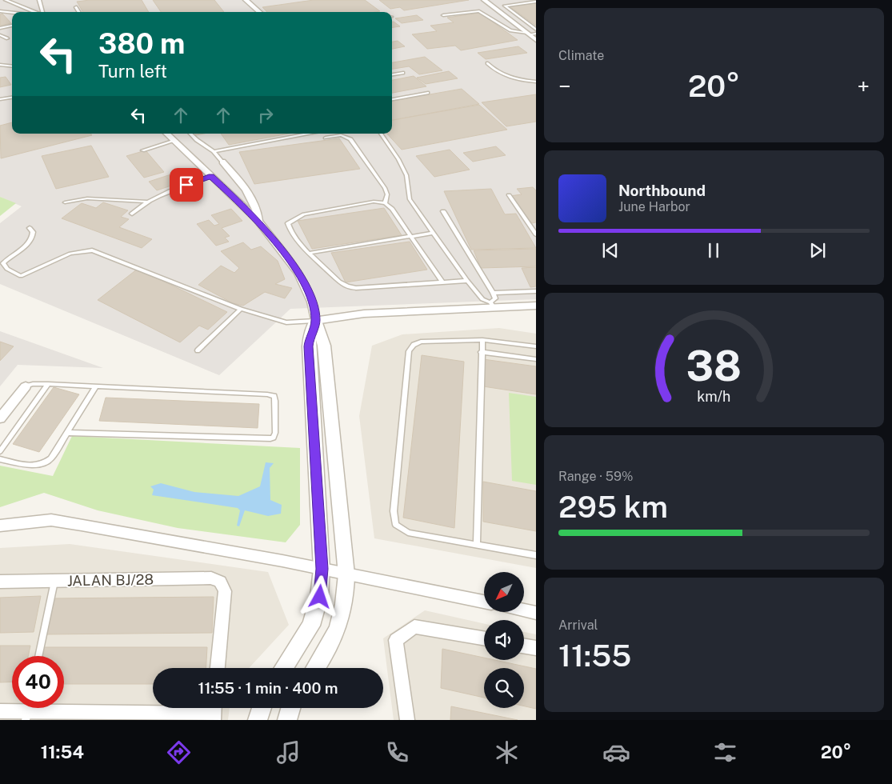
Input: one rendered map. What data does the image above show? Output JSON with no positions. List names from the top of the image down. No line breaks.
{"streets":{"street":["JALAN BJ/28"]},"north":"bottom left","page":{"tile":["Climate",["Range · 59%","295 km"],["Arrival","11:55"]],"turn":["380 m","Turn left"],"heat":["−","20°","+"],"song":["Northbound","June Harbor"],"limit":"40","trip":"11:55 · 1 min · 400 m","tabs":["11:54","20°"],"gauge":["38","km/h"]}}
